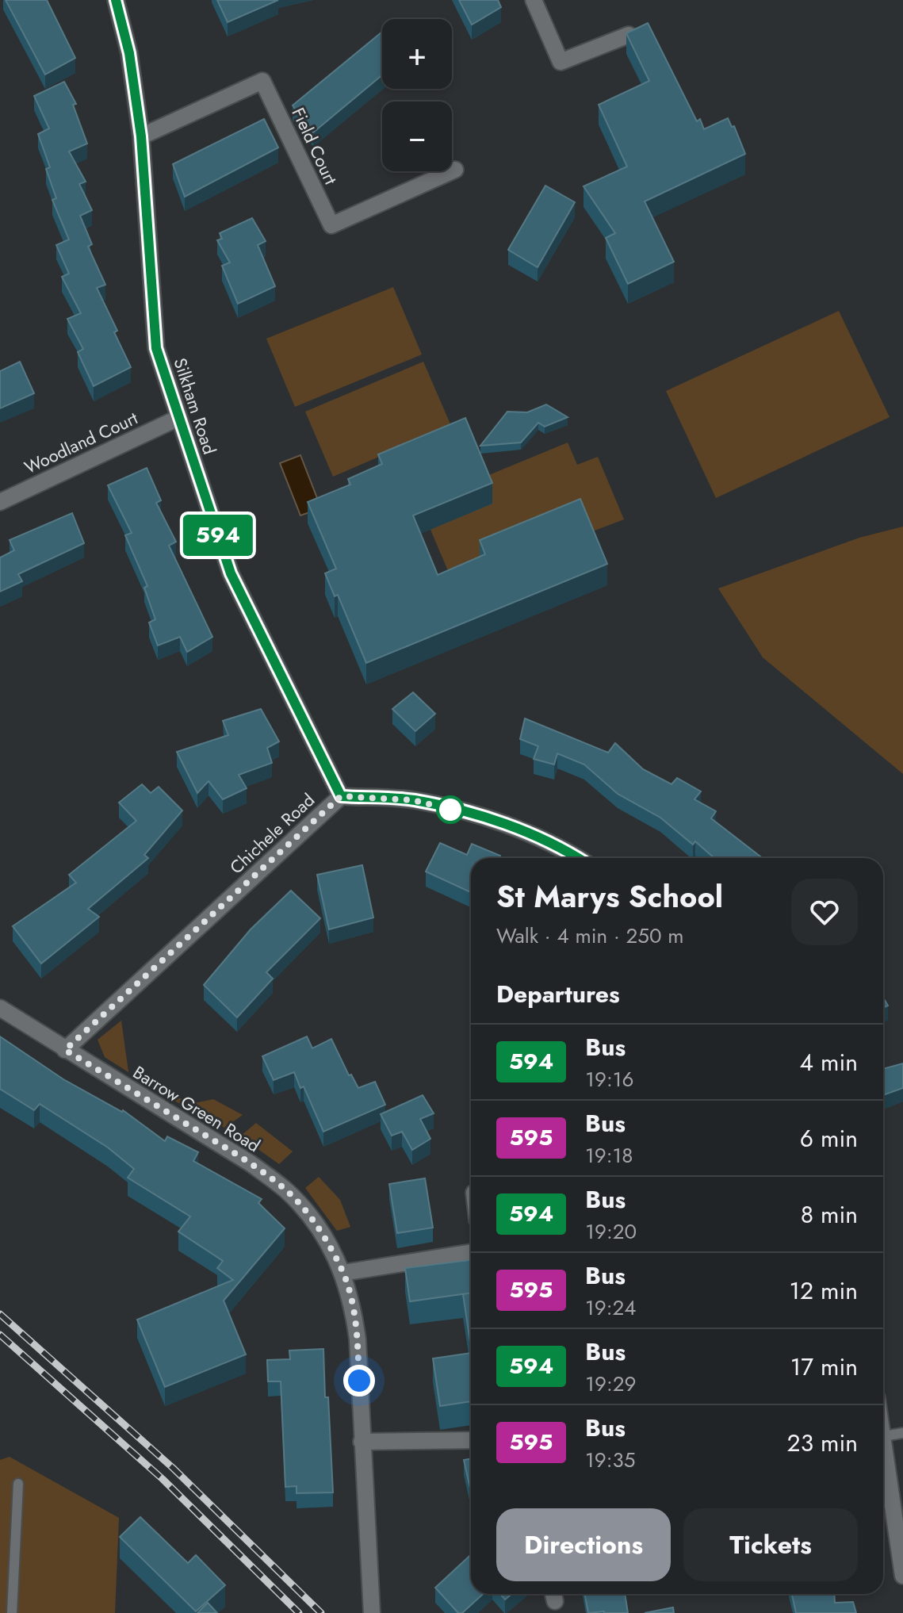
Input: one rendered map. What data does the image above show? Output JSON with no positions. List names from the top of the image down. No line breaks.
{"streets":{"street":["Field Court","Silkham Road","Woodland Court","Chichele Road","Barrow Green Road"]},"crossings":[["Field Court","Silkham Road"],["Silkham Road","Woodland Court"],["Silkham Road","Chichele Road"],["Chichele Road","Barrow Green Road"]],"lines":["bus line 594"],"page":{"on_map":"594","map_buttons":["+","−"],"heading":[["St Marys School","Walk · 4 min · 250 m"],"Departures"],"list":[{"mark":"594","name":"Bus","note":"19:16","value":"4 min"},{"mark":"595","name":"Bus","note":"19:18","value":"6 min"},{"mark":"594","name":"Bus","note":"19:20","value":"8 min"},{"mark":"595","name":"Bus","note":"19:24","value":"12 min"},{"mark":"594","name":"Bus","note":"19:29","value":"17 min"},{"mark":"595","name":"Bus","note":"19:35","value":"23 min"}],"buttons":["Directions","Tickets"]}}
